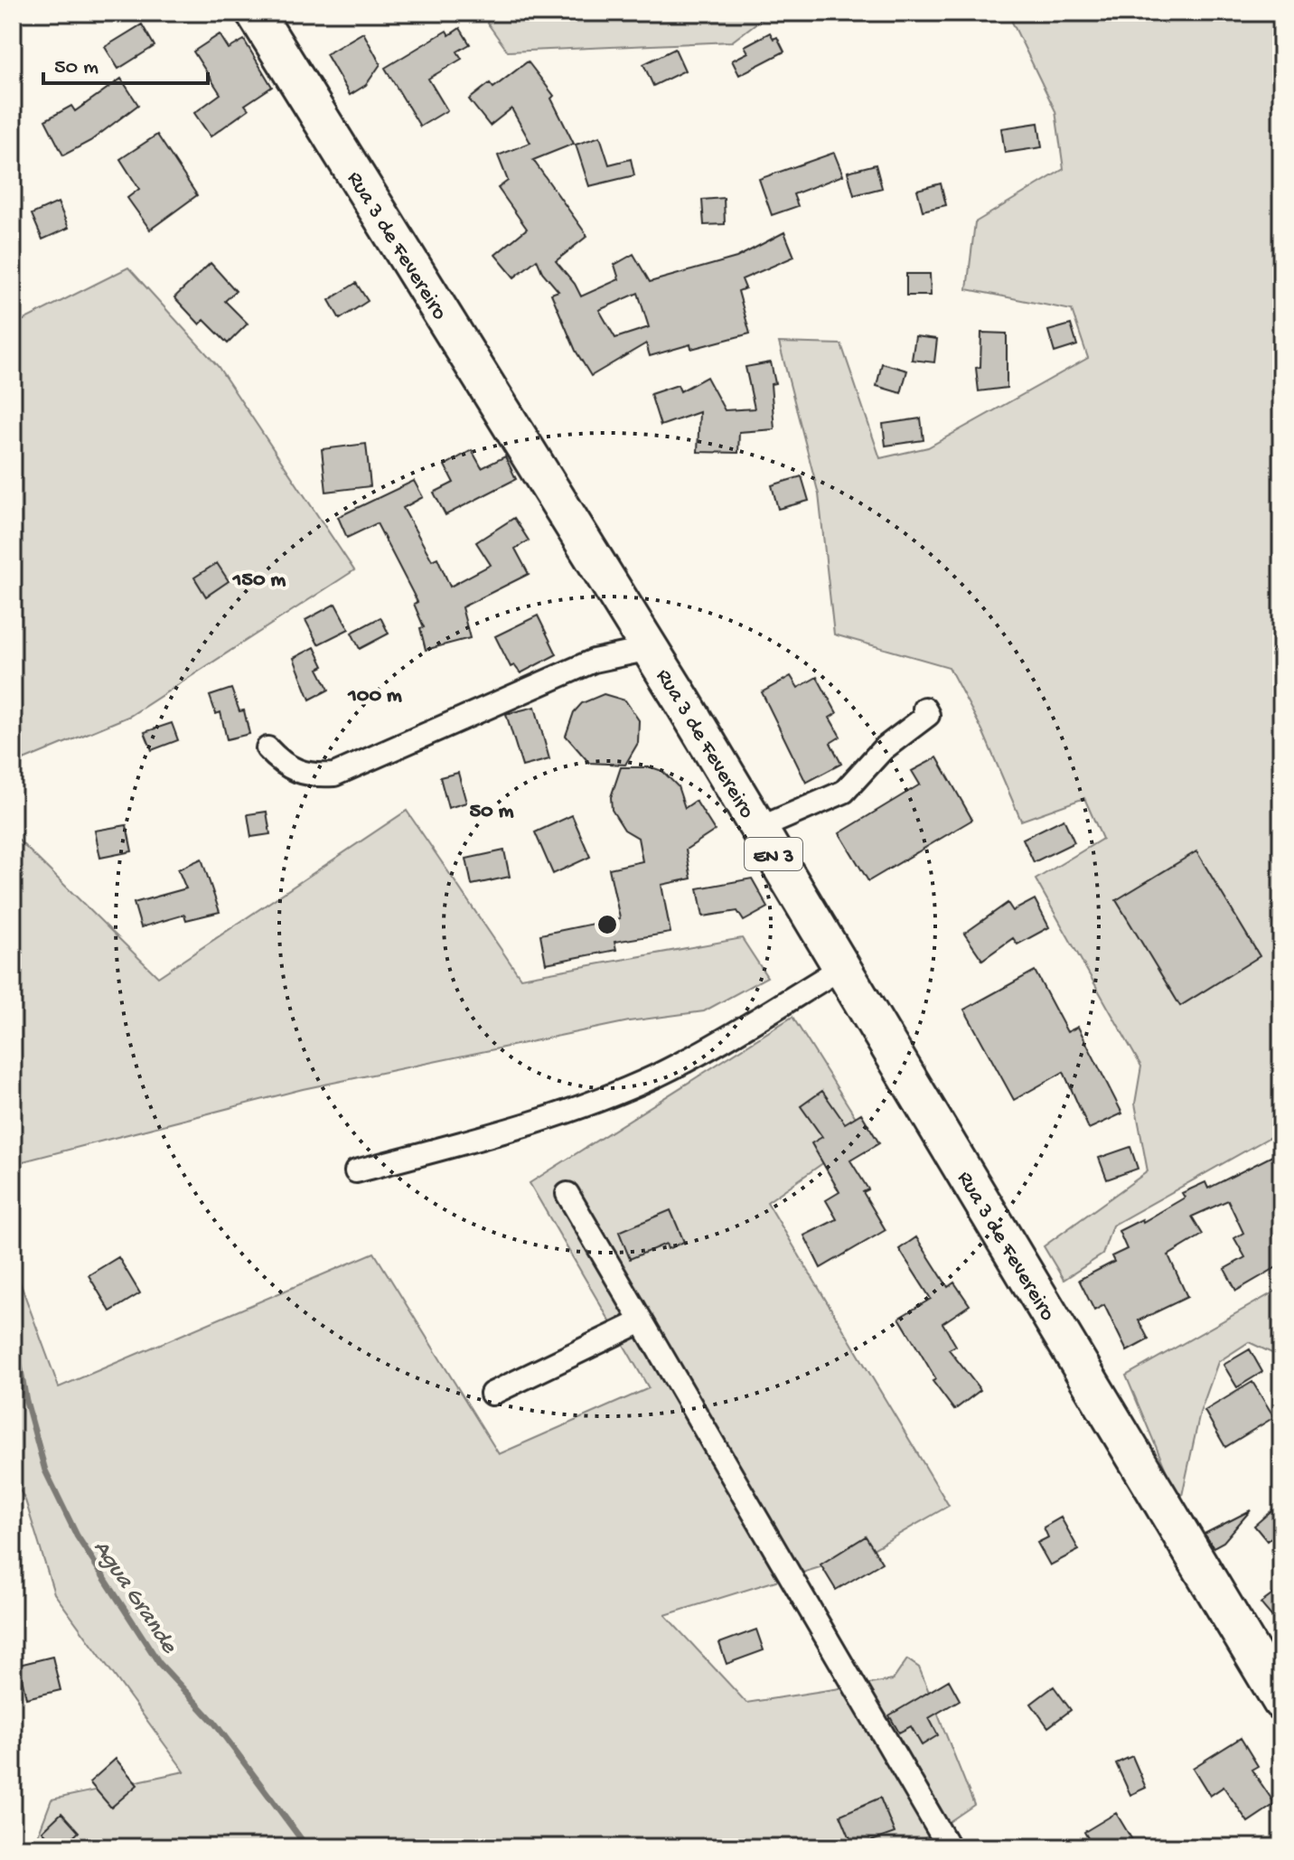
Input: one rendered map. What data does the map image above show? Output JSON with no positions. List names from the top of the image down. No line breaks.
{"streets":{"main road":["Rua 3 de Fevereiro","EN 3"]},"water":["Agua Grande"],"scale_bar":"50 m","rings":["150 m","100 m","50 m"]}
